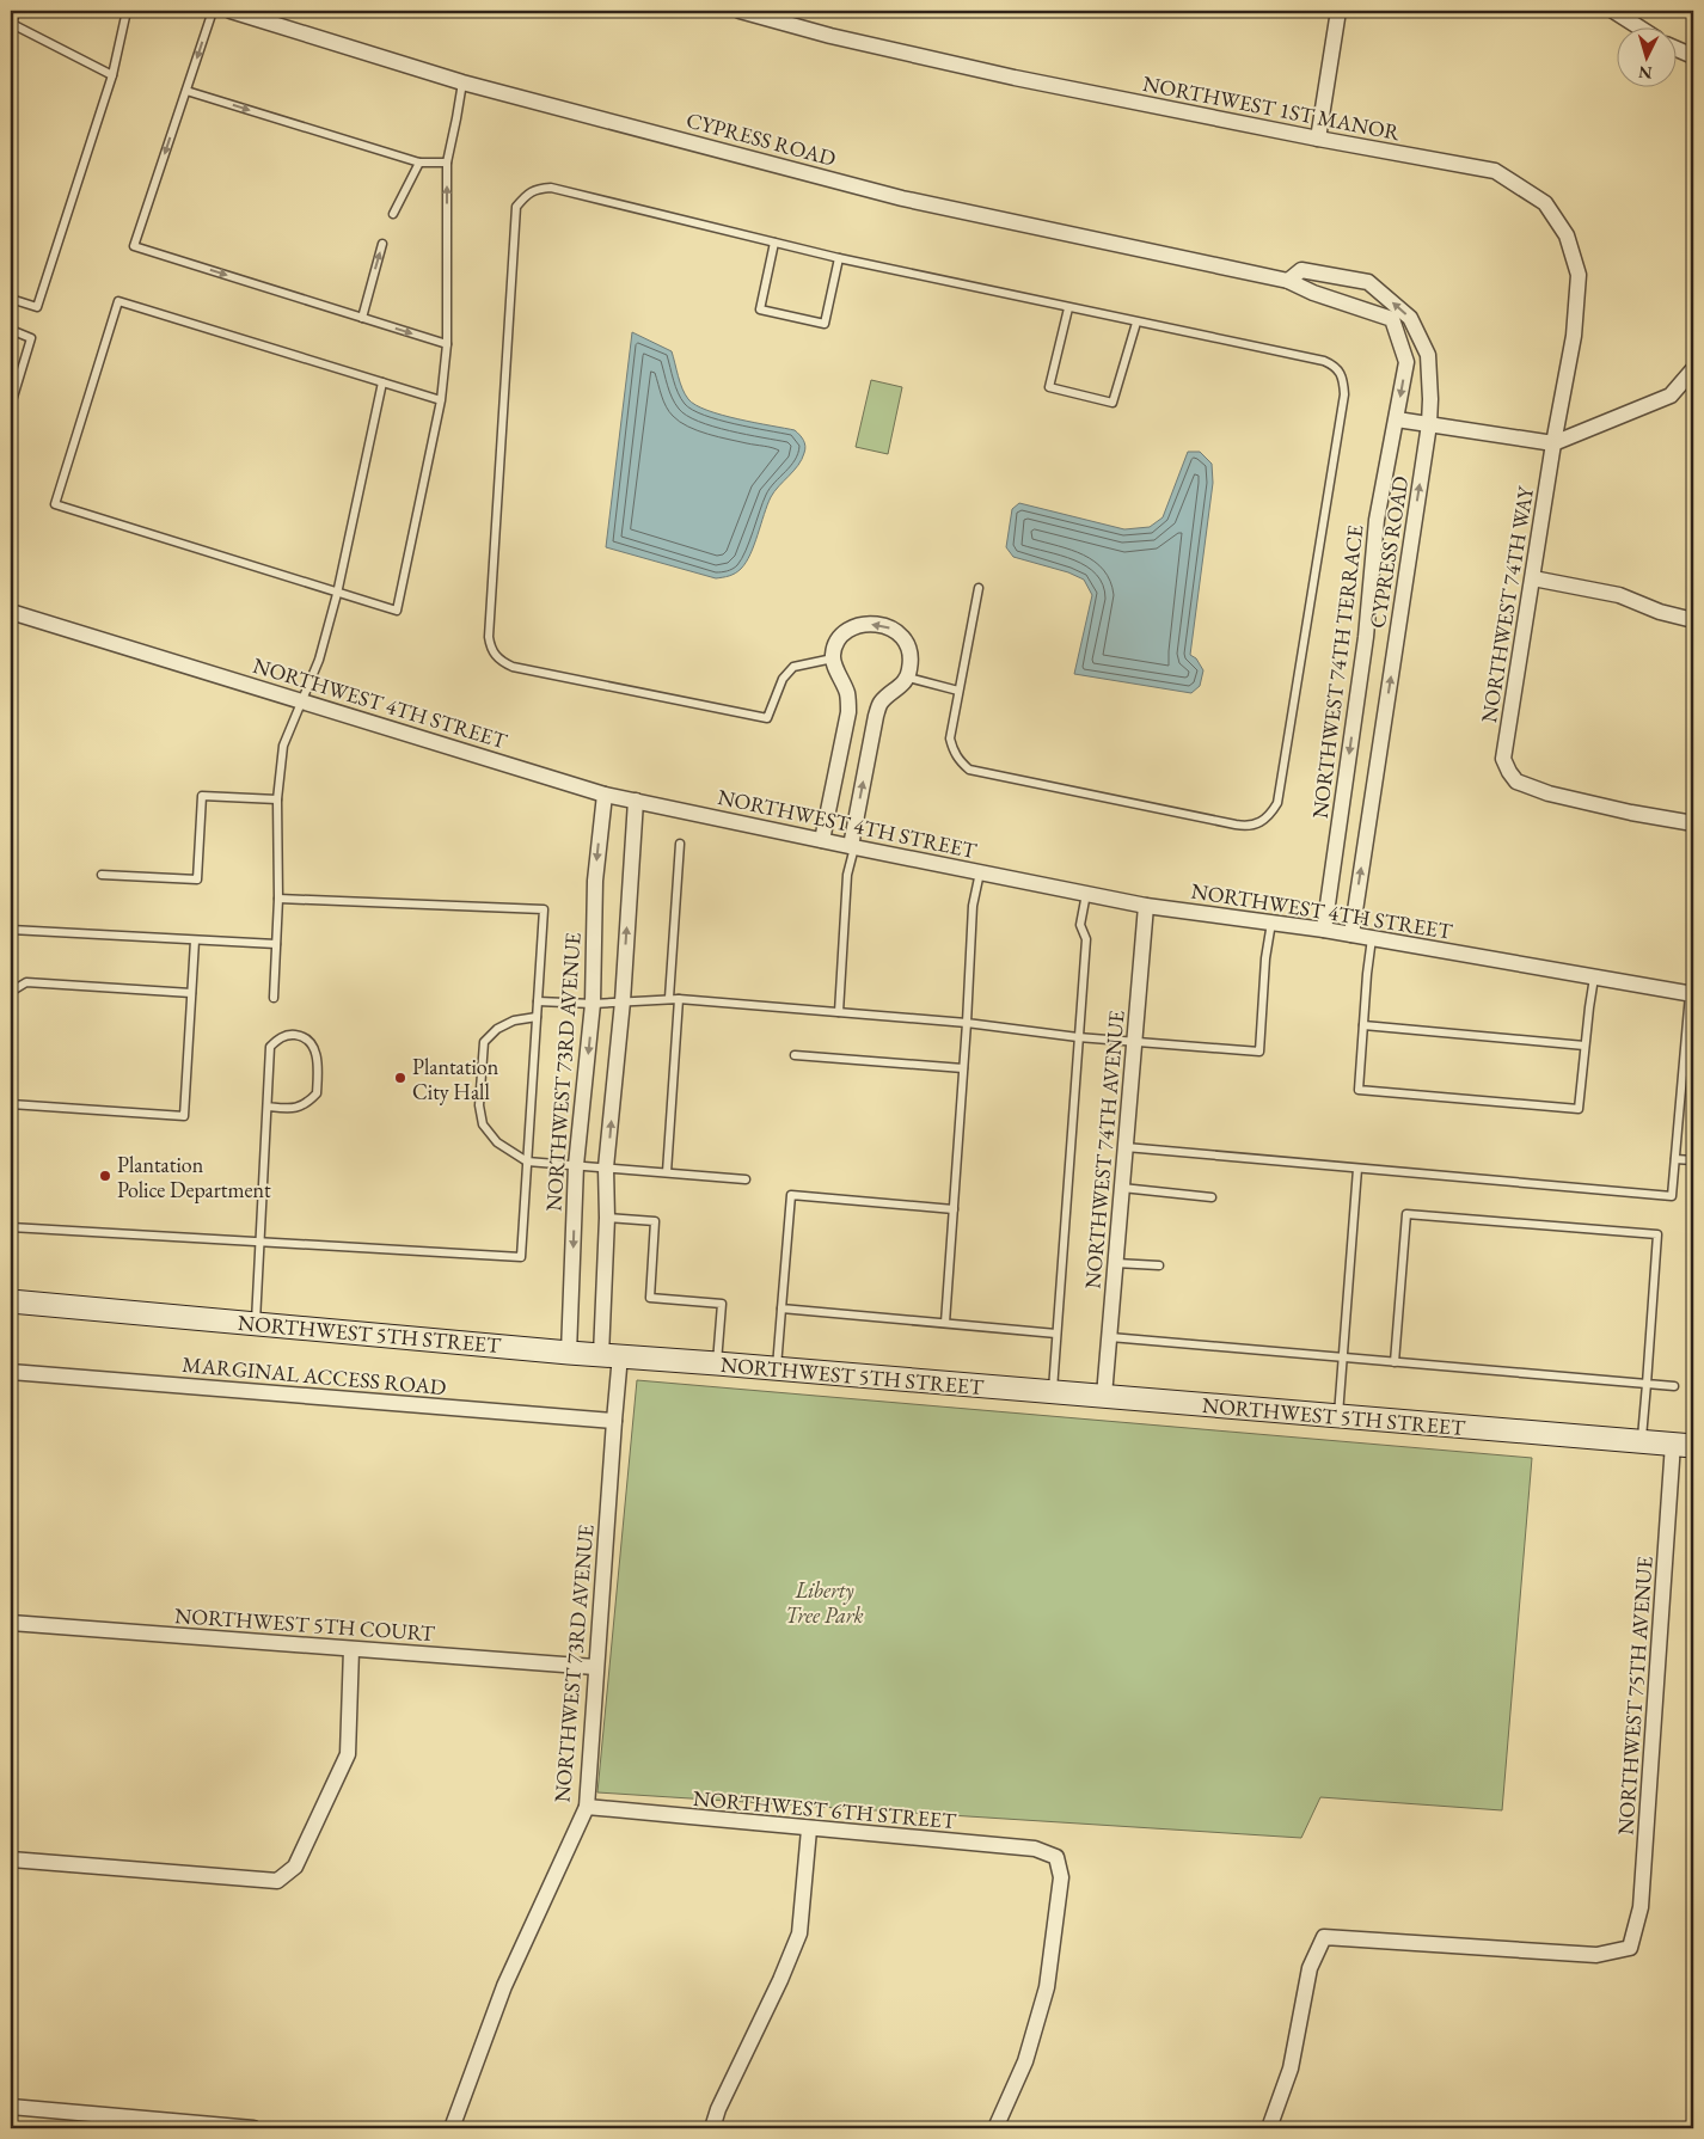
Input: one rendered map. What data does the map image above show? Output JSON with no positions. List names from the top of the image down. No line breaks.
{"streets":{"street":["NORTHWEST 1ST MANOR","CYPRESS ROAD","NORTHWEST 74TH WAY","NORTHWEST 74TH TERRACE","NORTHWEST 4TH STREET","NORTHWEST 73RD AVENUE","NORTHWEST 74TH AVENUE","NORTHWEST 5TH STREET","MARGINAL ACCESS ROAD","NORTHWEST 5TH COURT","NORTHWEST 75TH AVENUE","NORTHWEST 6TH STREET"]},"crossings":[["NORTHWEST 1ST MANOR","NORTHWEST 74TH WAY"],["CYPRESS ROAD","NORTHWEST 74TH TERRACE"],["CYPRESS ROAD","NORTHWEST 4TH STREET"],["NORTHWEST 74TH TERRACE","NORTHWEST 4TH STREET"],["NORTHWEST 4TH STREET","NORTHWEST 73RD AVENUE"],["NORTHWEST 4TH STREET","NORTHWEST 74TH AVENUE"],["NORTHWEST 73RD AVENUE","NORTHWEST 5TH STREET"],["NORTHWEST 73RD AVENUE","MARGINAL ACCESS ROAD"],["NORTHWEST 73RD AVENUE","NORTHWEST 5TH COURT"],["NORTHWEST 73RD AVENUE","NORTHWEST 6TH STREET"],["NORTHWEST 74TH AVENUE","NORTHWEST 5TH STREET"],["NORTHWEST 5TH STREET","NORTHWEST 75TH AVENUE"]],"one_way":["NORTHWEST 74TH TERRACE"],"parks":["Liberty Tree Park"],"places":["Plantation City Hall","Plantation Police Department"],"north":"bottom"}
